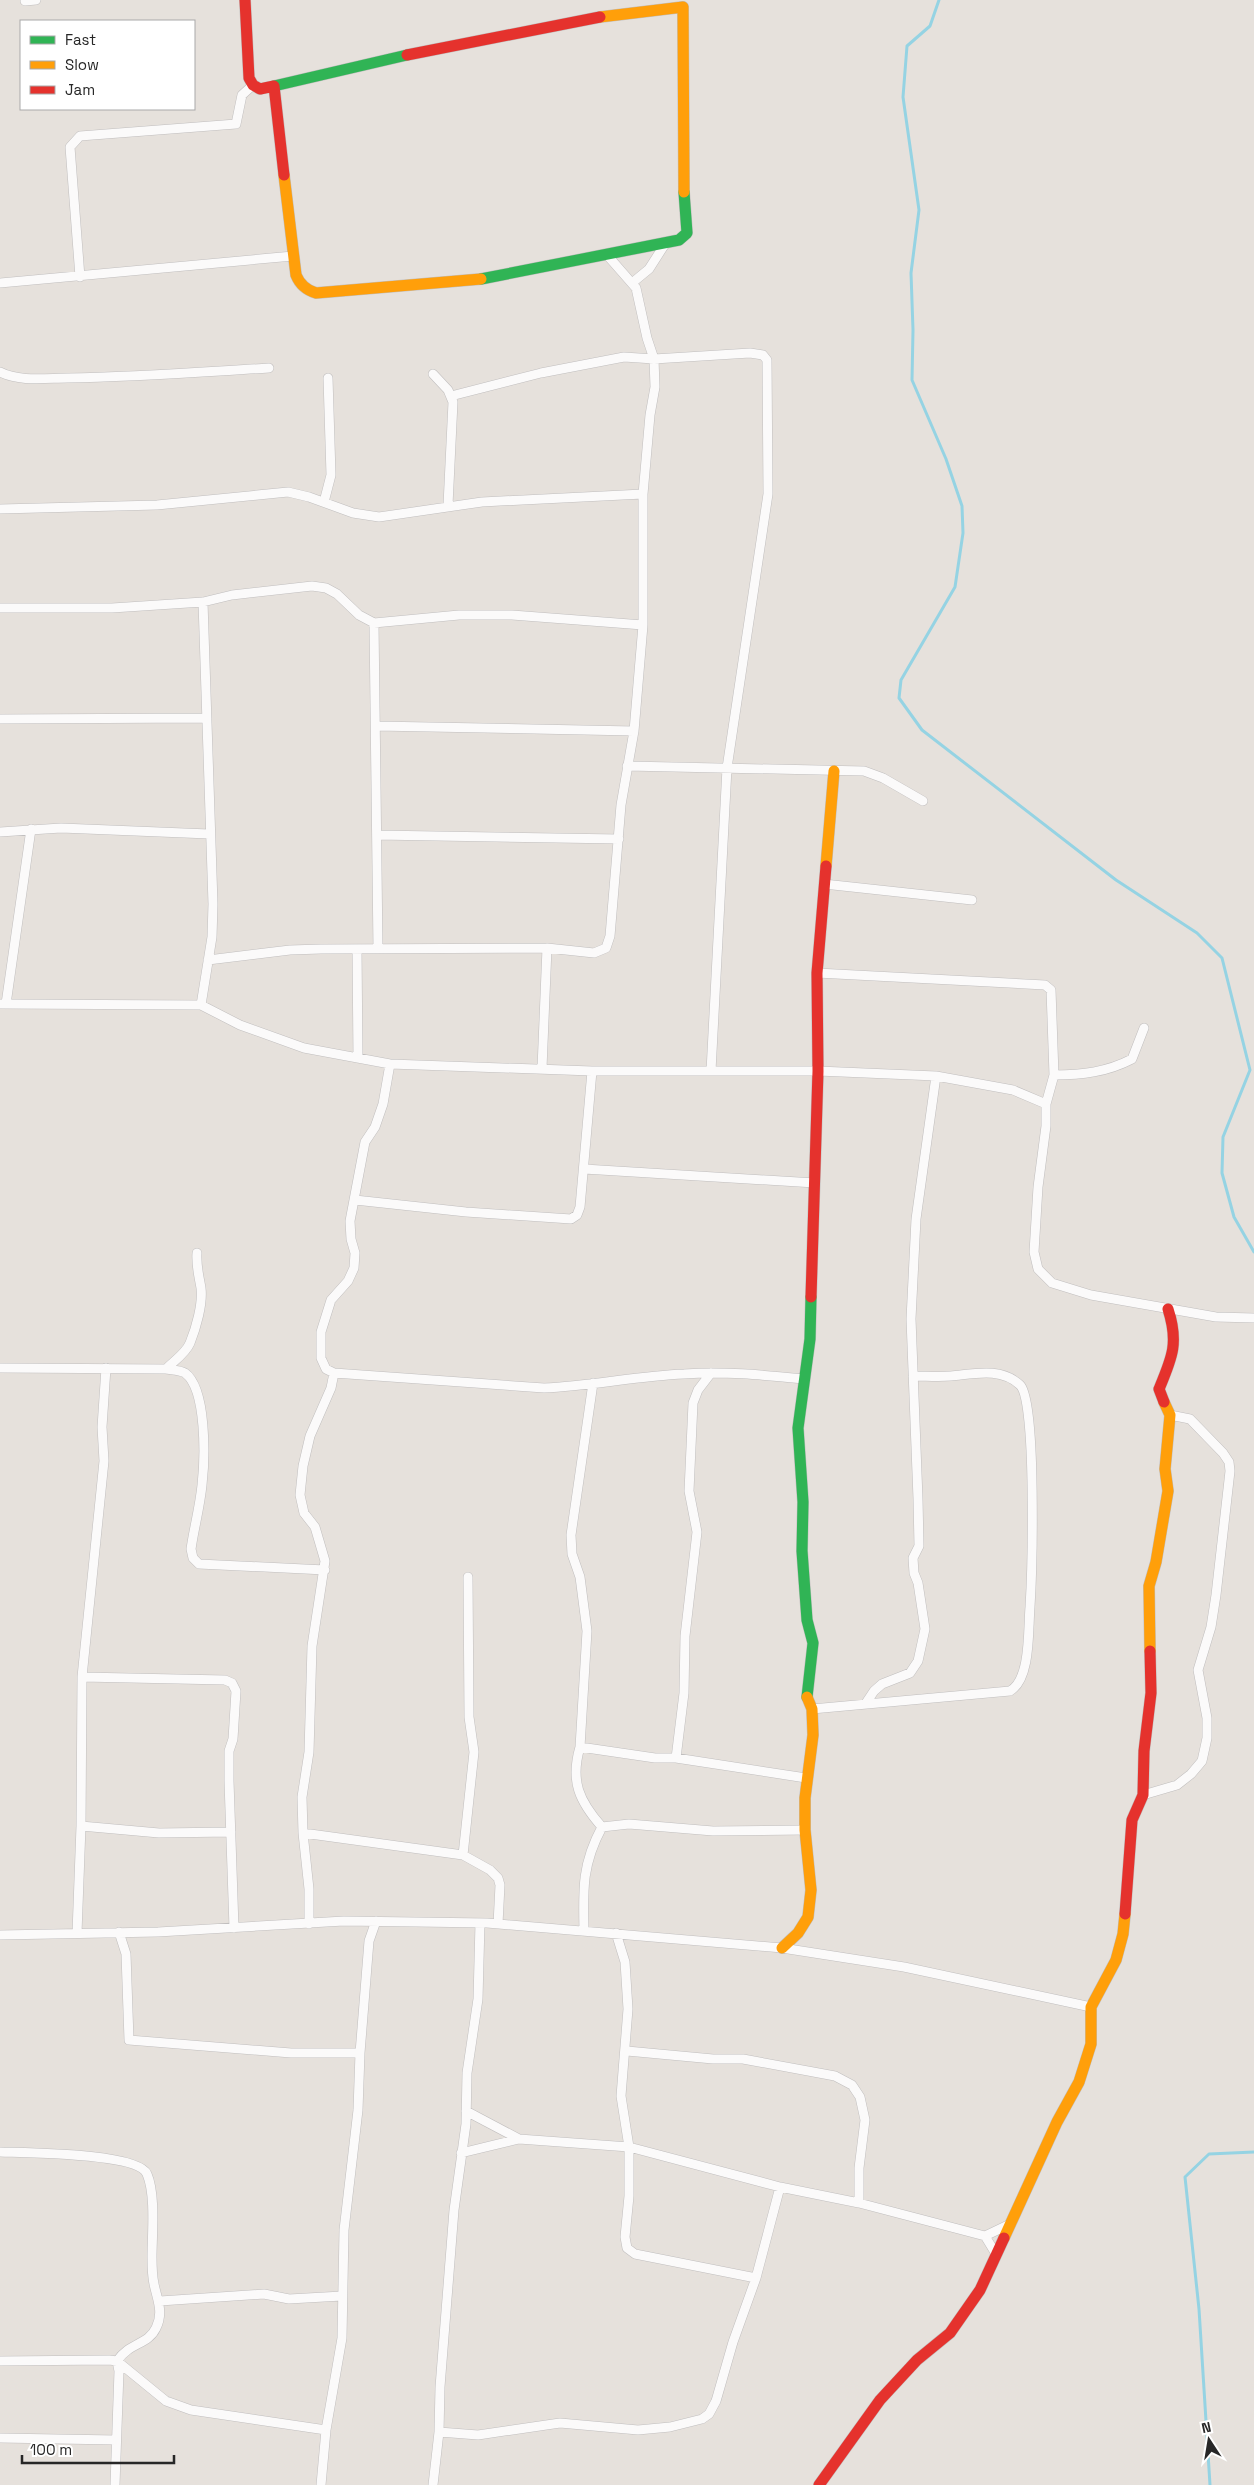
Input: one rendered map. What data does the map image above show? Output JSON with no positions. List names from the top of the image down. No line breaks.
{"legend":["Fast","Slow","Jam"],"scale_bar":"100 m","north":"top"}
